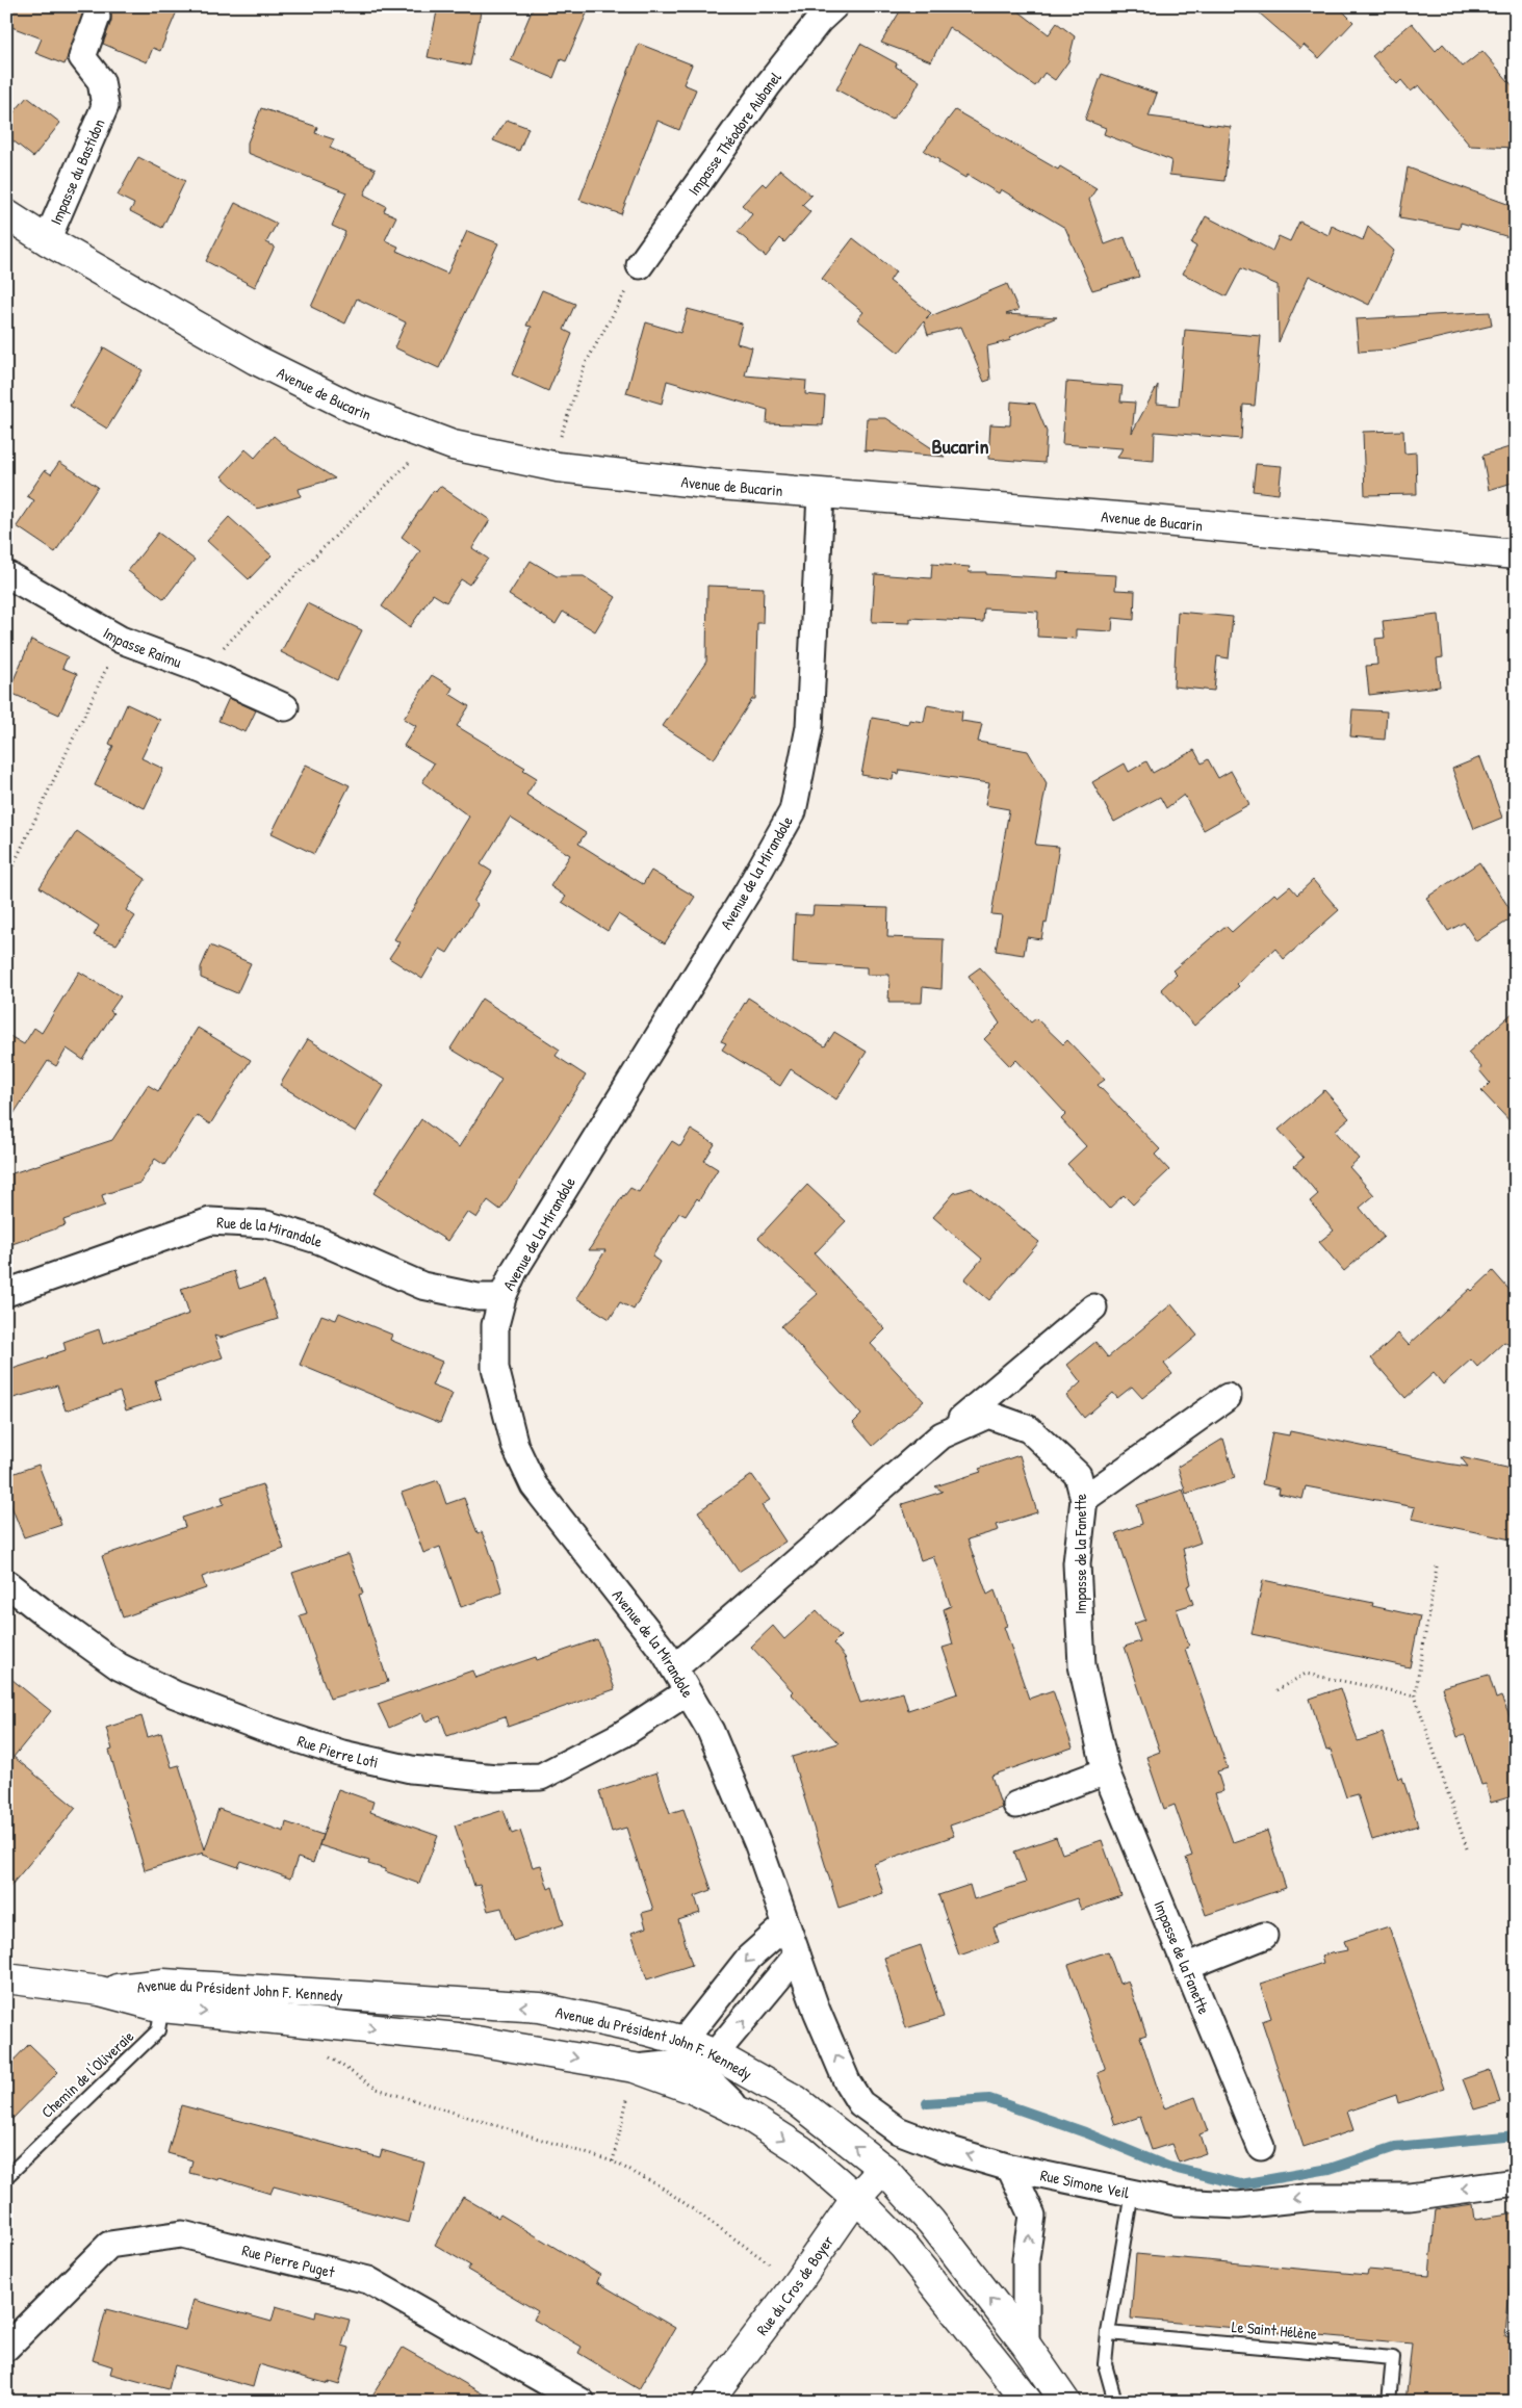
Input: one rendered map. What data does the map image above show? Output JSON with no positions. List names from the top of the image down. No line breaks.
{"streets":{"main road":["Avenue de Bucarin","Avenue du Président John F. Kennedy","Rue du Cros de Boyer"],"street":["Impasse Théodore Aubanel","Impasse du Bastidon","Impasse Raimu","Avenue de la Mirandole","Rue de la Mirandole","Impasse de la Fanette","Rue Pierre Loti","Rue Simone Veil","Rue Pierre Puget"],"lane":["Chemin de l'Oliveraie","Le Saint Hélène"]},"crossings":[["Impasse du Bastidon","Avenue de Bucarin"],["Avenue de Bucarin","Avenue de la Mirandole"],["Avenue de la Mirandole","Rue de la Mirandole"],["Avenue de la Mirandole","Impasse de la Fanette"],["Avenue de la Mirandole","Rue Pierre Loti"],["Avenue de la Mirandole","Rue Simone Veil"],["Avenue du Président John F. Kennedy","Chemin de l'Oliveraie"],["Avenue du Président John F. Kennedy","Rue du Cros de Boyer"]],"one_way":["Rue Simone Veil"],"districts":["Bucarin"]}
